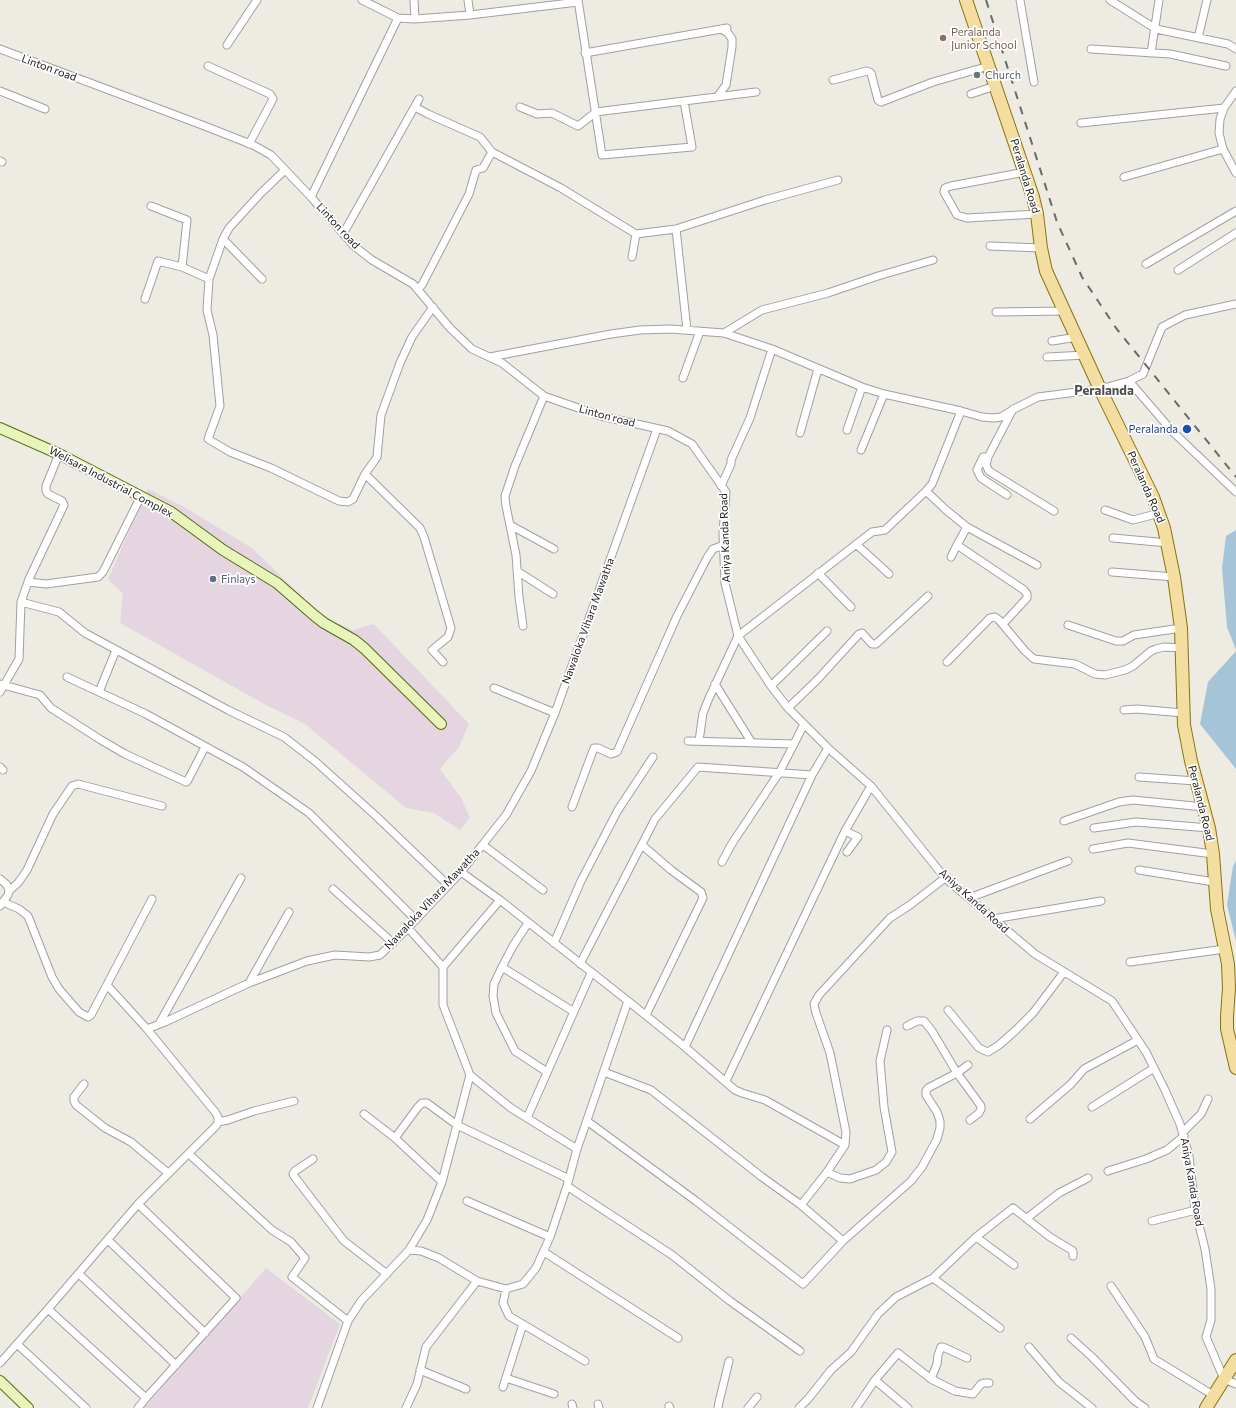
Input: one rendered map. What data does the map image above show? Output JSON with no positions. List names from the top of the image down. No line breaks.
{"streets":{"main road":["Peralanda Road"],"street":["Linton road","Welisara Industrial Complex","Aniya Kanda Road","Nawaloka Vihara Mawatha"]},"crossings":[["Linton road","Aniya Kanda Road"],["Linton road","Nawaloka Vihara Mawatha"],["Aniya Kanda Road","Nawaloka Vihara Mawatha"]],"districts":["Peralanda"],"places":["Peralanda Junior School","Church","Peralanda","Finlays"]}
